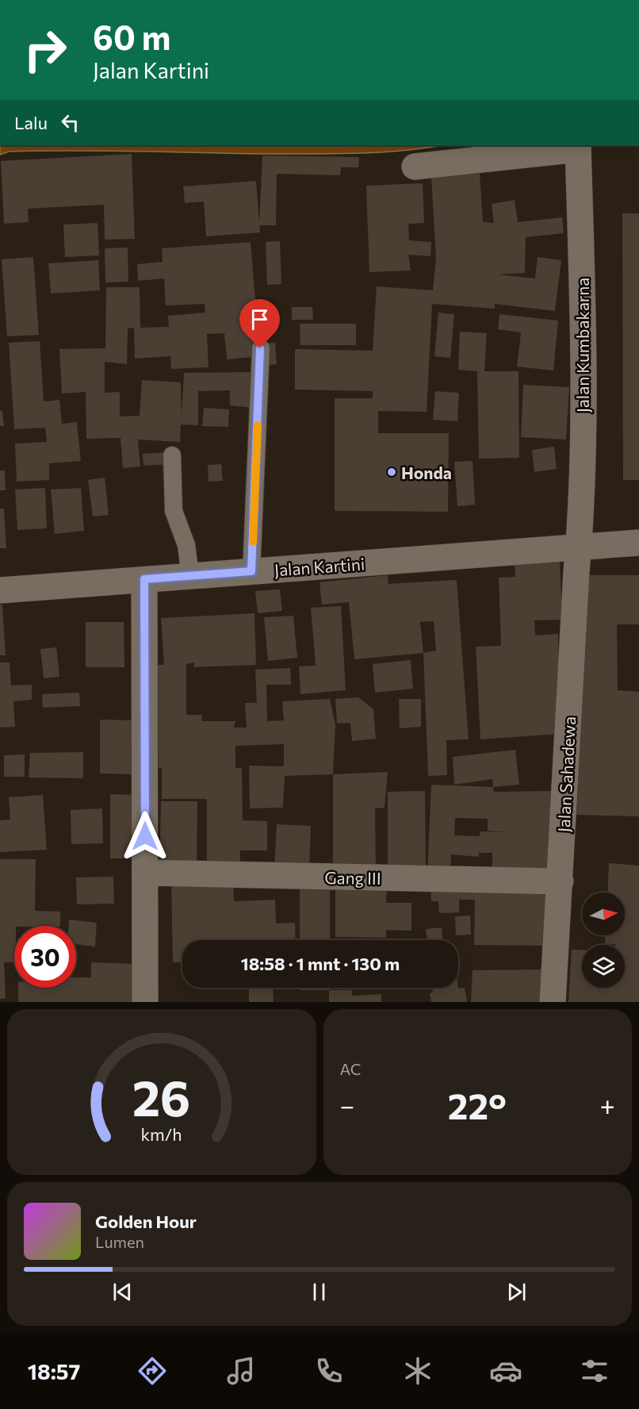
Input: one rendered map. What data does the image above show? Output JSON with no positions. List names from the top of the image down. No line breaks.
{"streets":{"street":["Jalan Kumbakarna","Jalan Kartini","Jalan Sahadewa","Gang III"]},"crossings":[["Jalan Kumbakarna","Jalan Kartini"],["Jalan Kumbakarna","Jalan Sahadewa"],["Jalan Kartini","Jalan Sahadewa"],["Jalan Sahadewa","Gang III"]],"places":["Honda"],"north":"right","page":{"turn":["60 m","Jalan Kartini"],"then":"Lalu","limit":"30","trip":"18:58 · 1 mnt · 130 m","tile":"AC","heat":["−","22°","+"],"song":["Golden Hour","Lumen"],"tabs":"18:57","gauge":["26","km/h"]}}
